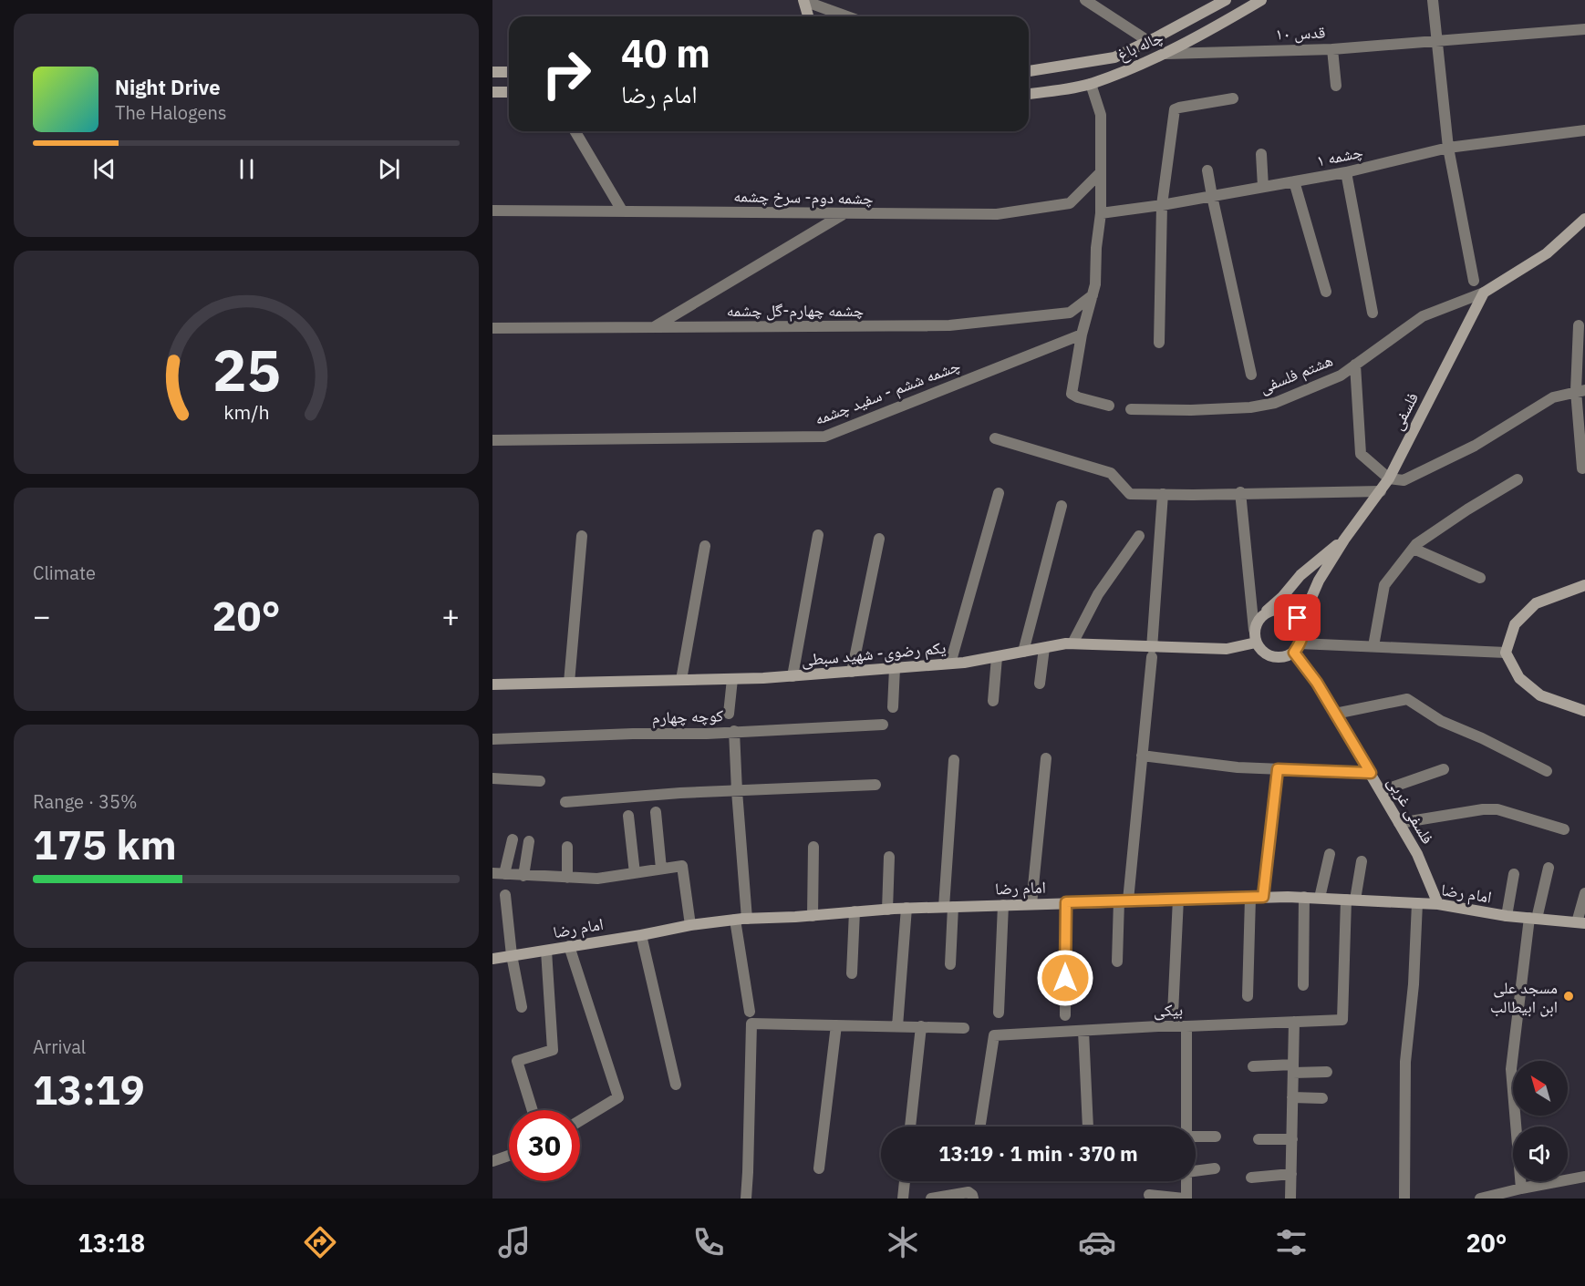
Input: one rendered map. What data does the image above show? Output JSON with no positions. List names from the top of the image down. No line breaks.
{"streets":{"street":["قدس ۱۰","چاله باغ","چشمه ۱","چشمه دوم- سرخ چشمه","چشمه چهارم-گل چشمه","هشتم فلسفی","چشمه ششم - سفید چشمه","فلسفی","یکم رضوی- شهید سبطی","کوچه چهارم","فلسفی غربی","امام رضا","بیکی"]},"crossings":[["قدس ۱۰","چاله باغ"],["هشتم فلسفی","فلسفی"],["یکم رضوی- شهید سبطی","فلسفی غربی"],["فلسفی غربی","امام رضا"],["امام رضا","بیکی"]],"places":["مسجد علی ابن ابیطالب"],"north":"top left","page":{"turn":["40 m","امام رضا"],"song":["Night Drive","The Halogens"],"tile":["Climate",["Range · 35%","175 km"],["Arrival","13:19"]],"heat":["−","20°","+"],"limit":"30","trip":"13:19 · 1 min · 370 m","tabs":["13:18","20°"],"gauge":["25","km/h"]}}
